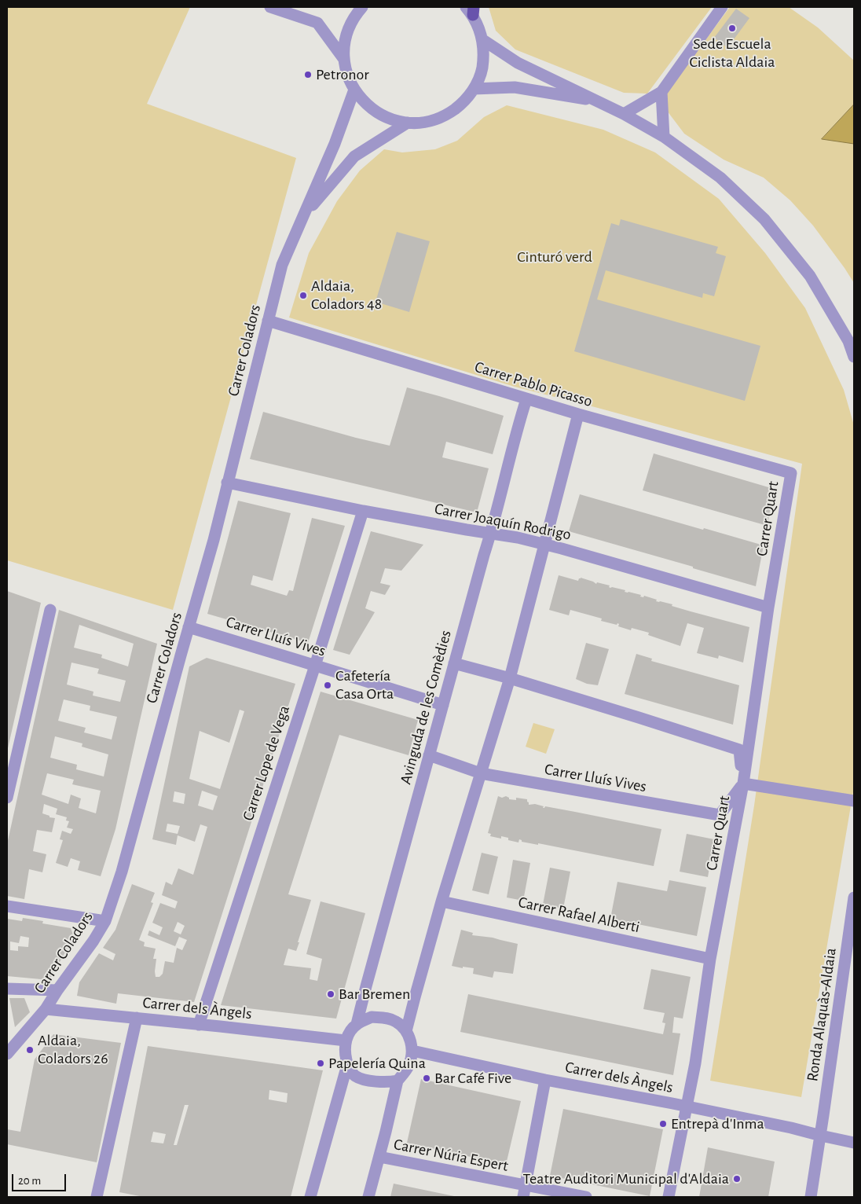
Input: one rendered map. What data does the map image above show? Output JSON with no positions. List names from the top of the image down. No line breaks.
{"streets":{"street":["Carrer Coladors","Carrer Pablo Picasso","Carrer Quart","Carrer Joaquín Rodrigo","Carrer Lluís Vives","Avinguda de les Comèdies","Carrer Lope de Vega","Carrer Rafael Alberti","Carrer dels Àngels","Ronda Alaquàs-Aldaia","Carrer Núria Espert"]},"crossings":[["Carrer Coladors","Carrer Pablo Picasso"],["Carrer Coladors","Carrer Joaquín Rodrigo"],["Carrer Coladors","Carrer Lluís Vives"],["Carrer Coladors","Carrer dels Àngels"],["Carrer Pablo Picasso","Carrer Quart"],["Carrer Pablo Picasso","Avinguda de les Comèdies"],["Carrer Quart","Carrer Joaquín Rodrigo"],["Carrer Quart","Carrer Lluís Vives"],["Carrer Quart","Carrer Rafael Alberti"],["Carrer Quart","Carrer dels Àngels"],["Carrer Joaquín Rodrigo","Avinguda de les Comèdies"],["Carrer Joaquín Rodrigo","Carrer Lope de Vega"],["Carrer Lluís Vives","Avinguda de les Comèdies"],["Carrer Lluís Vives","Carrer Lope de Vega"],["Avinguda de les Comèdies","Carrer dels Àngels"],["Carrer Lope de Vega","Carrer dels Àngels"],["Carrer dels Àngels","Ronda Alaquàs-Aldaia"]],"parks":["Cinturó verd"],"places":["Sede Escuela Ciclista Aldaia","Petronor","Aldaia, Coladors 48","Cafetería Casa Orta","Bar Bremen","Aldaia, Coladors 26","Papelería Quina","Bar Café Five","Entrepà d'Inma","Teatre Auditori Municipal d'Aldaia"],"scale_bar":"20 m"}
